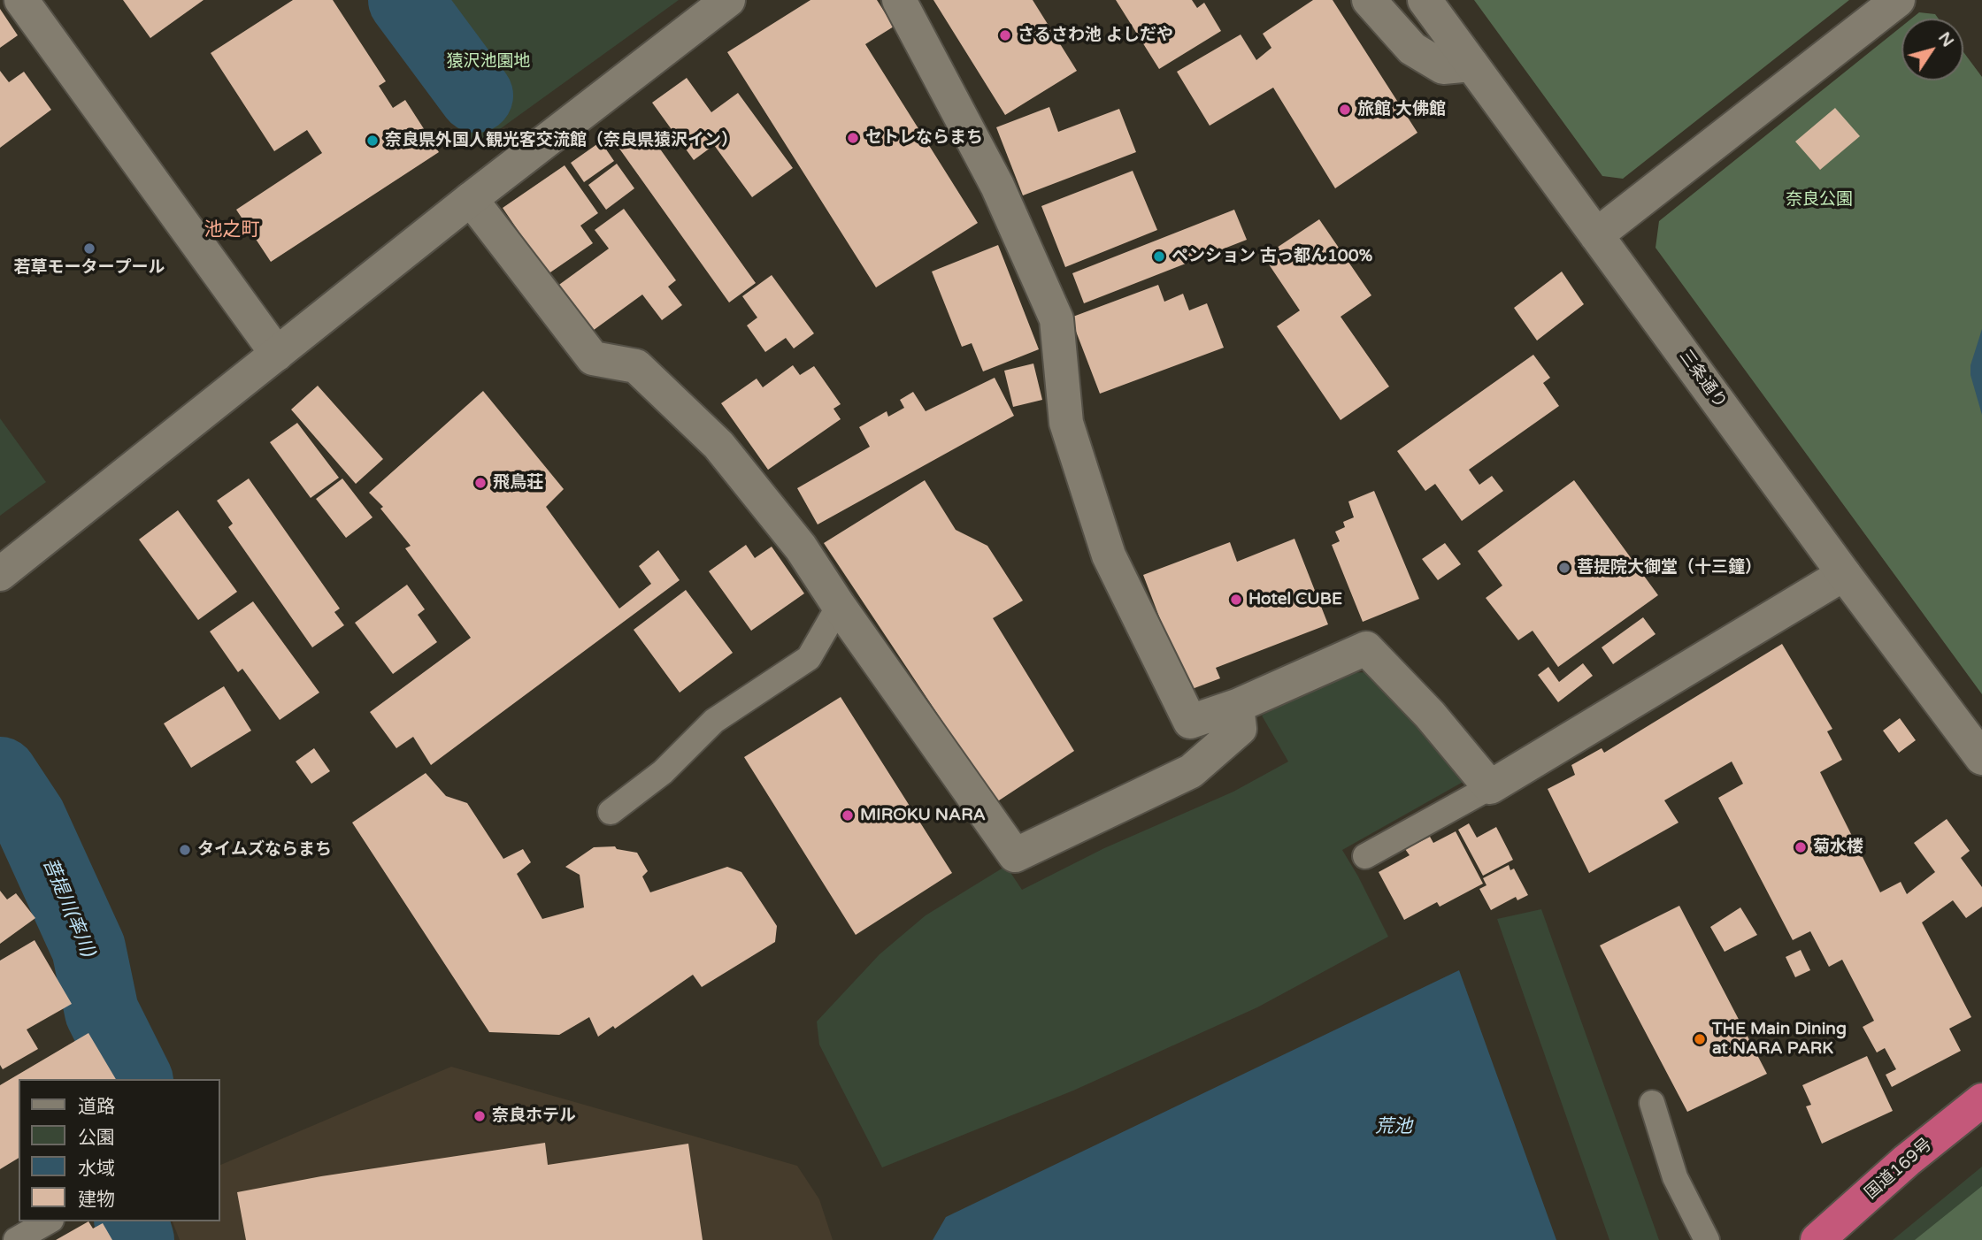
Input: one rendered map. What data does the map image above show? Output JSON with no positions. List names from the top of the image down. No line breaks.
{"streets":{"highway":["国道169号"],"street":["三条通り"]},"districts":["池之町"],"water":["菩提川(率川)","荒池"],"parks":["猿沢池園地","奈良公園"],"places":["さるさわ池 よしだや","旅館 大佛館","セトレならまち","奈良県外国人観光客交流館（奈良県猿沢イン）","若草モータープール","ペンション 古っ都ん100%","飛鳥荘","菩提院大御堂（十三鐘）","Hotel CUBE","MIROKU NARA","菊水楼","タイムズならまち","THE Main Dining at NARA PARK","奈良ホテル"],"legend":["道路","公園","水域","建物"],"north":"top right"}
